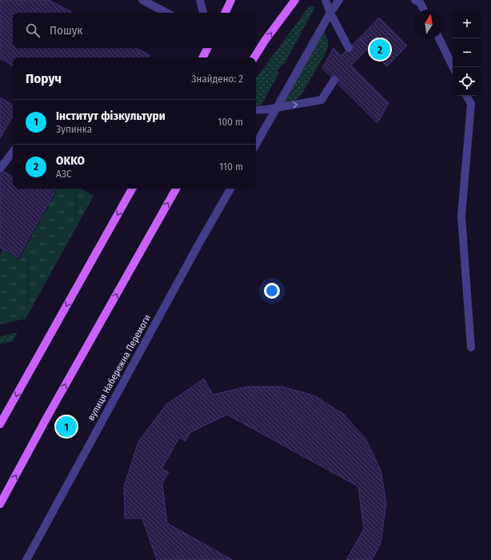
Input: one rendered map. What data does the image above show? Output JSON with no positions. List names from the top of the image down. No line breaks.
{"streets":{"street":["вулиця Набережна Перемоги"]},"north":"top","page":{"map_buttons":["+","−"],"search":"Пошук","pins":["2","1"],"heading":["Поруч","Знайдено: 2"],"list":[{"mark":"1","name":"Інститут фізкультури","note":"Зупинка","value":"100 m"},{"mark":"2","name":"OKKO","note":"АЗС","value":"110 m"}]}}
